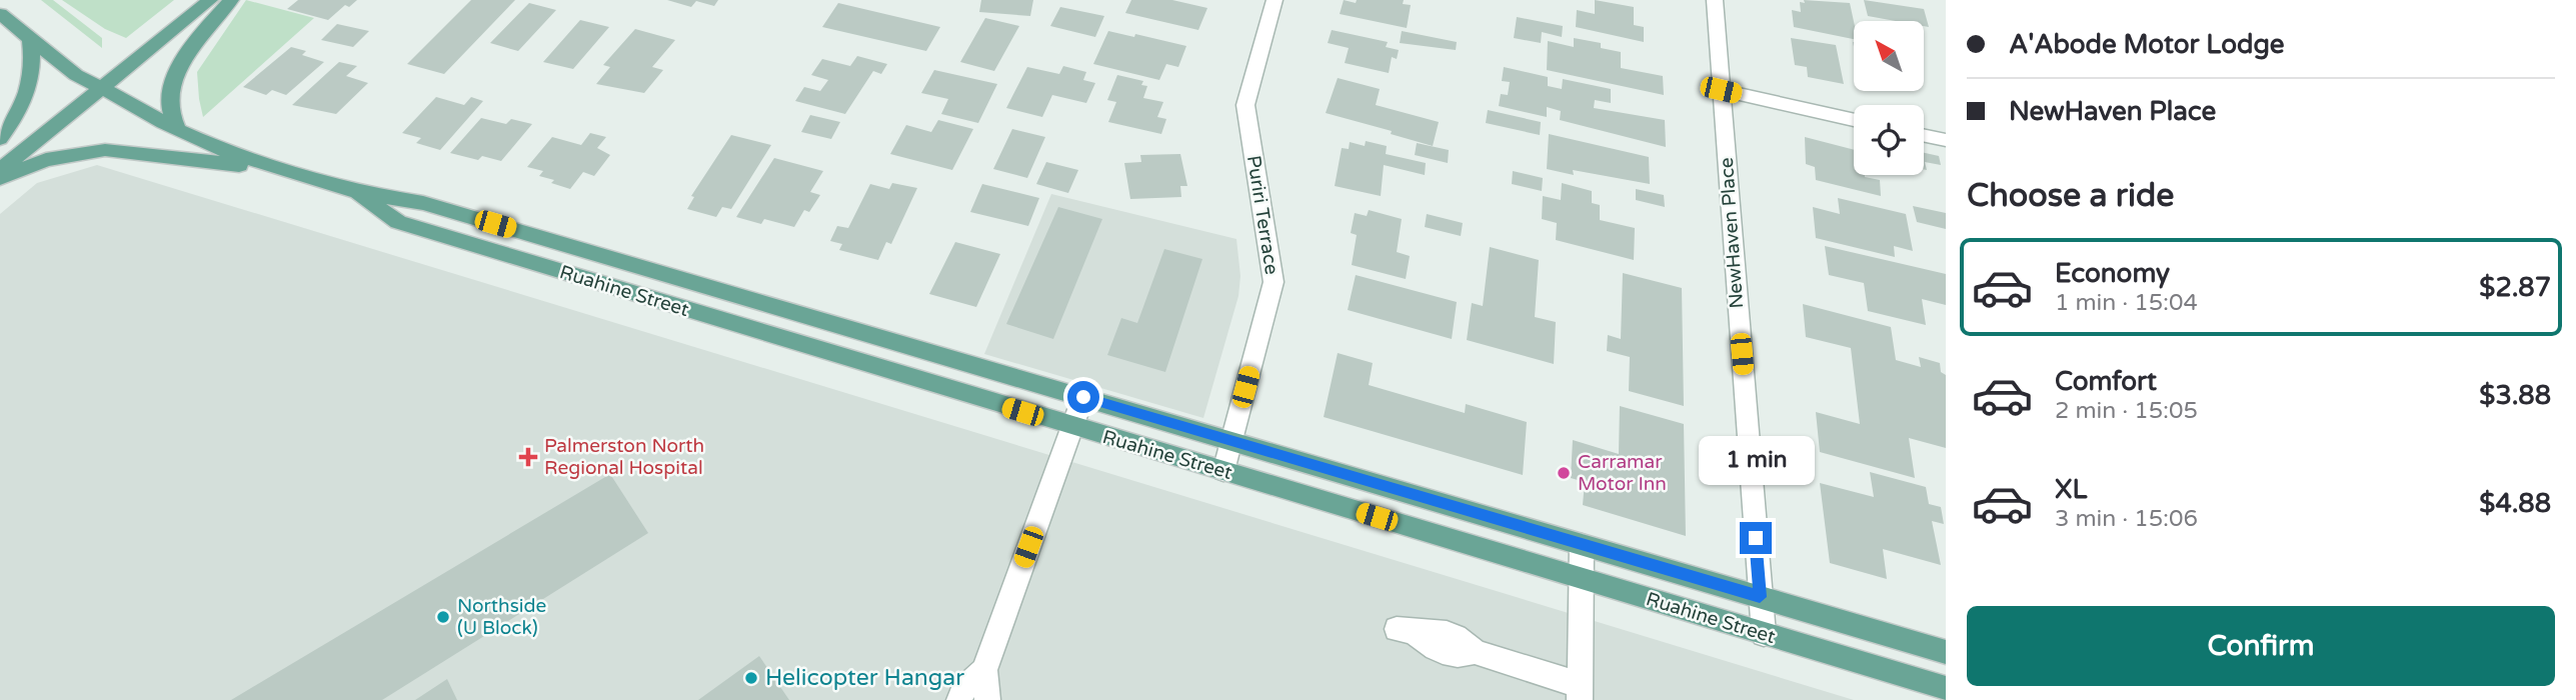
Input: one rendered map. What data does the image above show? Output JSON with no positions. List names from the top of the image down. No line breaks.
{"streets":{"main road":["Ruahine Street"],"street":["Puriri Terrace","NewHaven Place"]},"crossings":[["Puriri Terrace","Ruahine Street"],["NewHaven Place","Ruahine Street"]],"places":{"health":["Palmerston North Regional Hospital"],"other":["Carramar Motor Inn","Northside (U Block)","Helicopter Hangar"]},"north":"top left","page":{"banner":["A'Abode Motor Lodge","NewHaven Place"],"heading":"Choose a ride","list":[{"name":"Economy","note":"1 min · 15:04","value":"$2.87"},{"name":"Comfort","note":"2 min · 15:05","value":"$3.88"},{"name":"XL","note":"3 min · 15:06","value":"$4.88"}],"bubble":"1 min","buttons":"Confirm"}}
